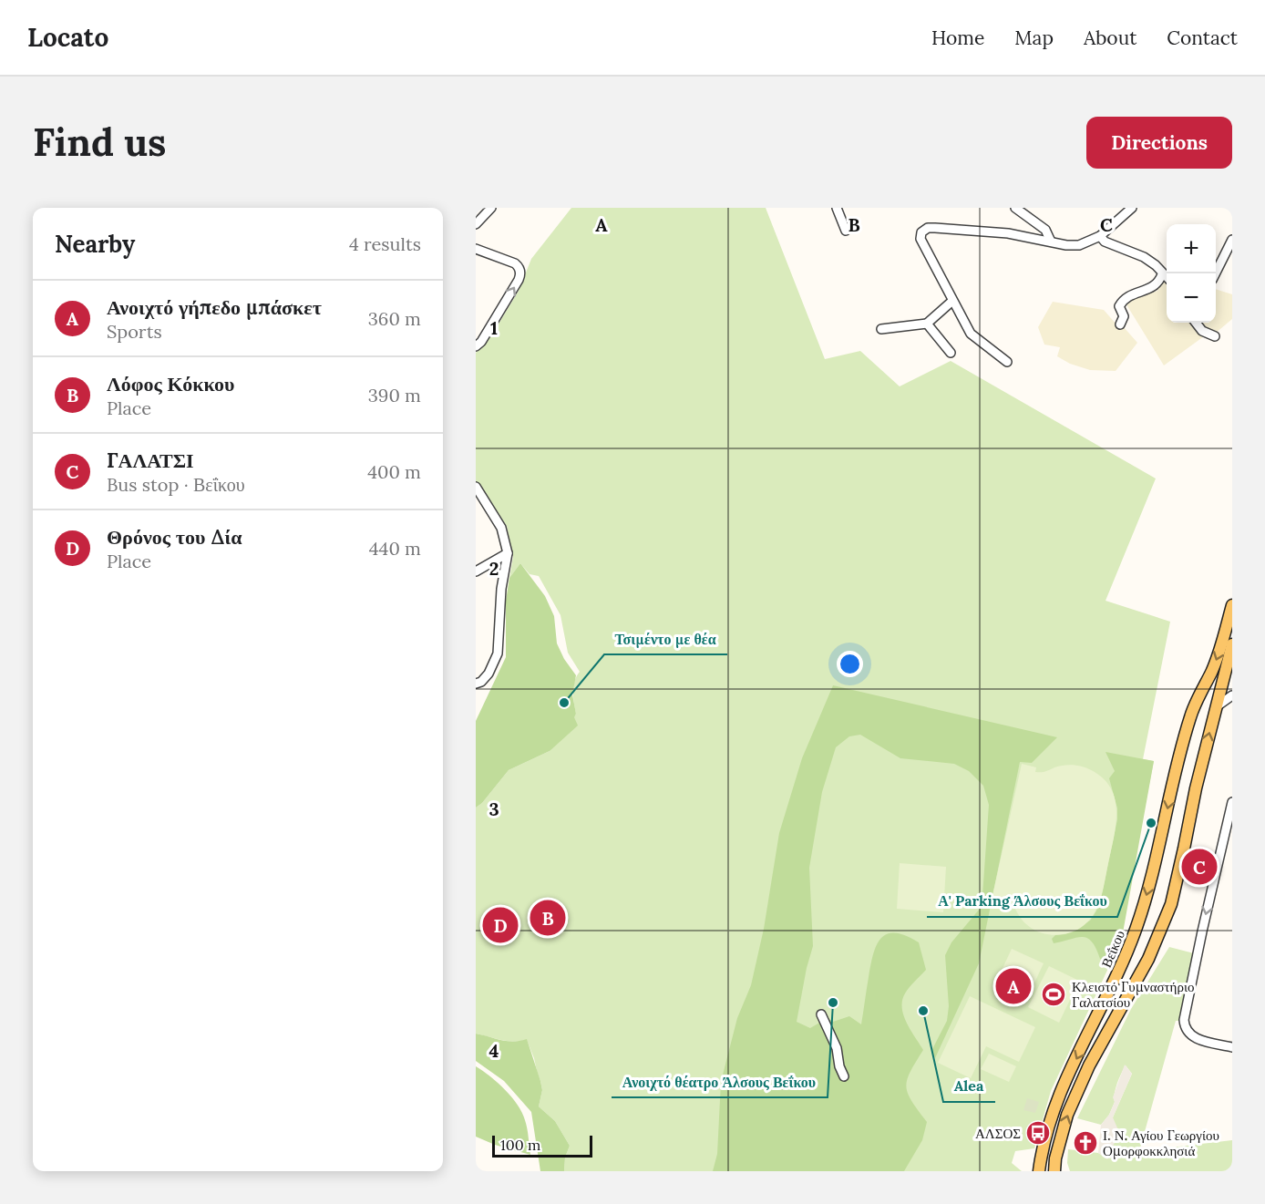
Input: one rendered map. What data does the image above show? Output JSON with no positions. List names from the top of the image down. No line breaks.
{"streets":{"main road":["Βεΐκου"]},"places":{"other":["Τσιμέντο με θέα","Α' Parking Άλσους Βεΐκου","Ανοιχτό θέατρο Άλσους Βεΐκου","Alea"],"sports":["Κλειστό Γυμναστήριο Γαλατσίου"],"bus stop":["ΑΛΣΟΣ"],"church":["Ι. Ν. Αγίου Γεωργίου Ομορφοκκλησιά"]},"scale_bar":"100 m","page":{"header":"Locato","nav":["Home","Map","About","Contact"],"buttons":"Directions","title":"Find us","heading":["Nearby","4 results"],"map_buttons":["+","−"],"list":[{"mark":"A","name":"Ανοιχτό γήπεδο μπάσκετ","note":"Sports","value":"360 m"},{"mark":"B","name":"Λόφος Κόκκου","note":"Place","value":"390 m"},{"mark":"C","name":"ΓΑΛΑΤΣΙ","note":"Bus stop · Βεΐκου","value":"400 m"},{"mark":"D","name":"Θρόνος του Δία","note":"Place","value":"440 m"}],"pins":["C","B","D","A"],"scale":"100 m"},"grid":{"columns":["A","B","C"],"rows":["1","2","3","4"]}}
